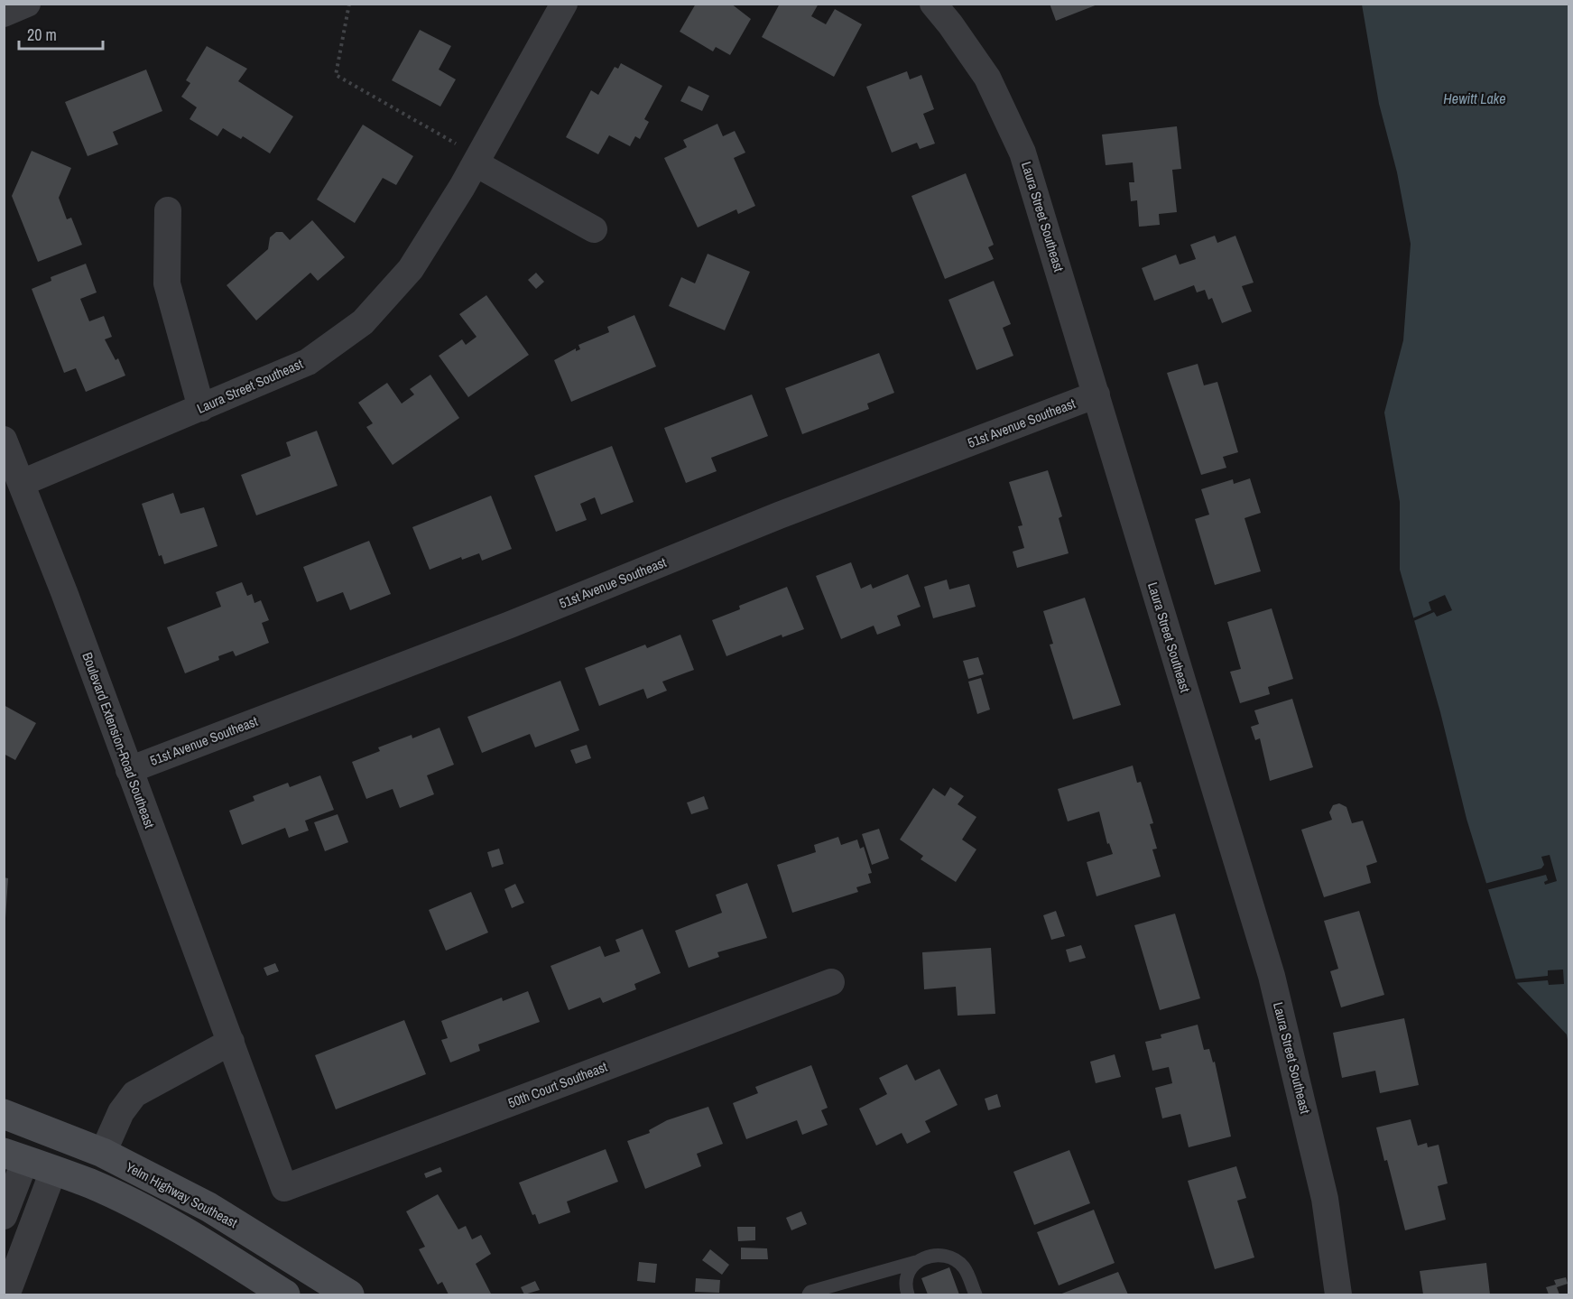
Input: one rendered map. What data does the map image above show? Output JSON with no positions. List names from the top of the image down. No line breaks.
{"streets":{"main road":["Yelm Highway Southeast"],"street":["Laura Street Southeast","51st Avenue Southeast","Boulevard Extension-Road Southeast","50th Court Southeast"]},"crossings":[["Laura Street Southeast","51st Avenue Southeast"],["Laura Street Southeast","Boulevard Extension-Road Southeast"],["51st Avenue Southeast","Boulevard Extension-Road Southeast"],["Boulevard Extension-Road Southeast","50th Court Southeast"]],"water":["Hewitt Lake"],"scale_bar":"20 m"}
